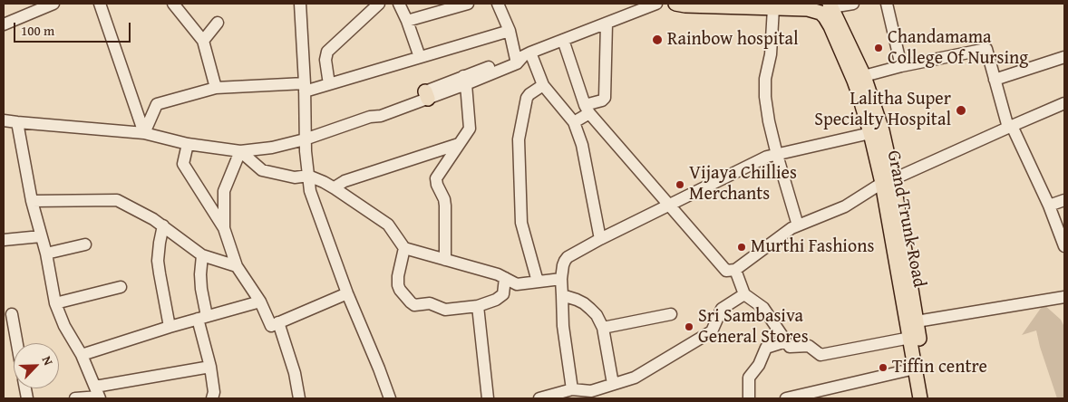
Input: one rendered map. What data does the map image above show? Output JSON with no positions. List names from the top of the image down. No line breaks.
{"streets":{"main road":["Grand Trunk Road"]},"places":["Rainbow hospital","Chandamama College Of Nursing","Lalitha Super Specialty Hospital","Vijaya Chillies Merchants","Murthi Fashions","Sri Sambasiva General Stores","Tiffin centre"],"scale_bar":"100 m","north":"top right"}
